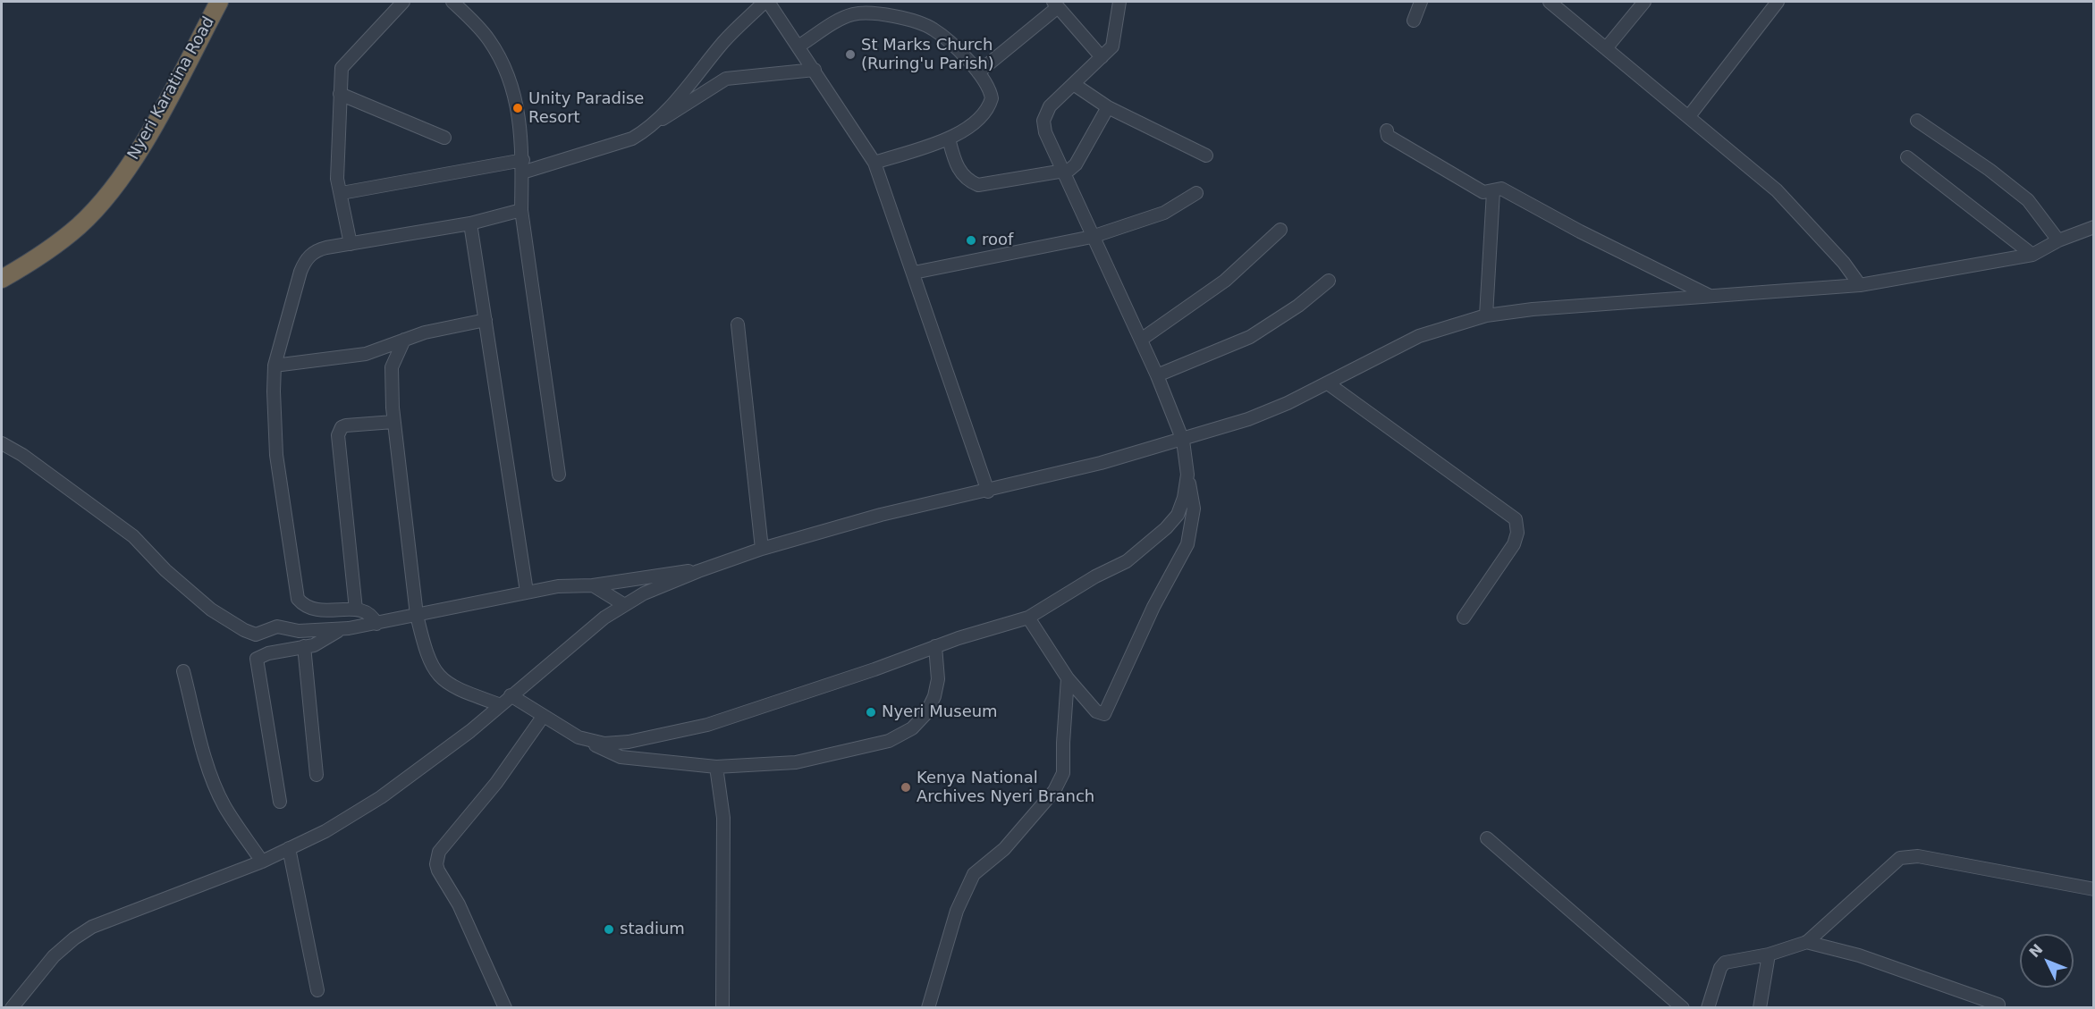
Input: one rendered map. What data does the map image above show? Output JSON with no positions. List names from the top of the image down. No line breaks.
{"streets":{"highway":["Nyeri Karatina Road"]},"places":["St Marks Church (Ruring'u Parish)","Unity Paradise Resort","roof","Nyeri Museum","Kenya National Archives Nyeri Branch","stadium"],"north":"top left"}
